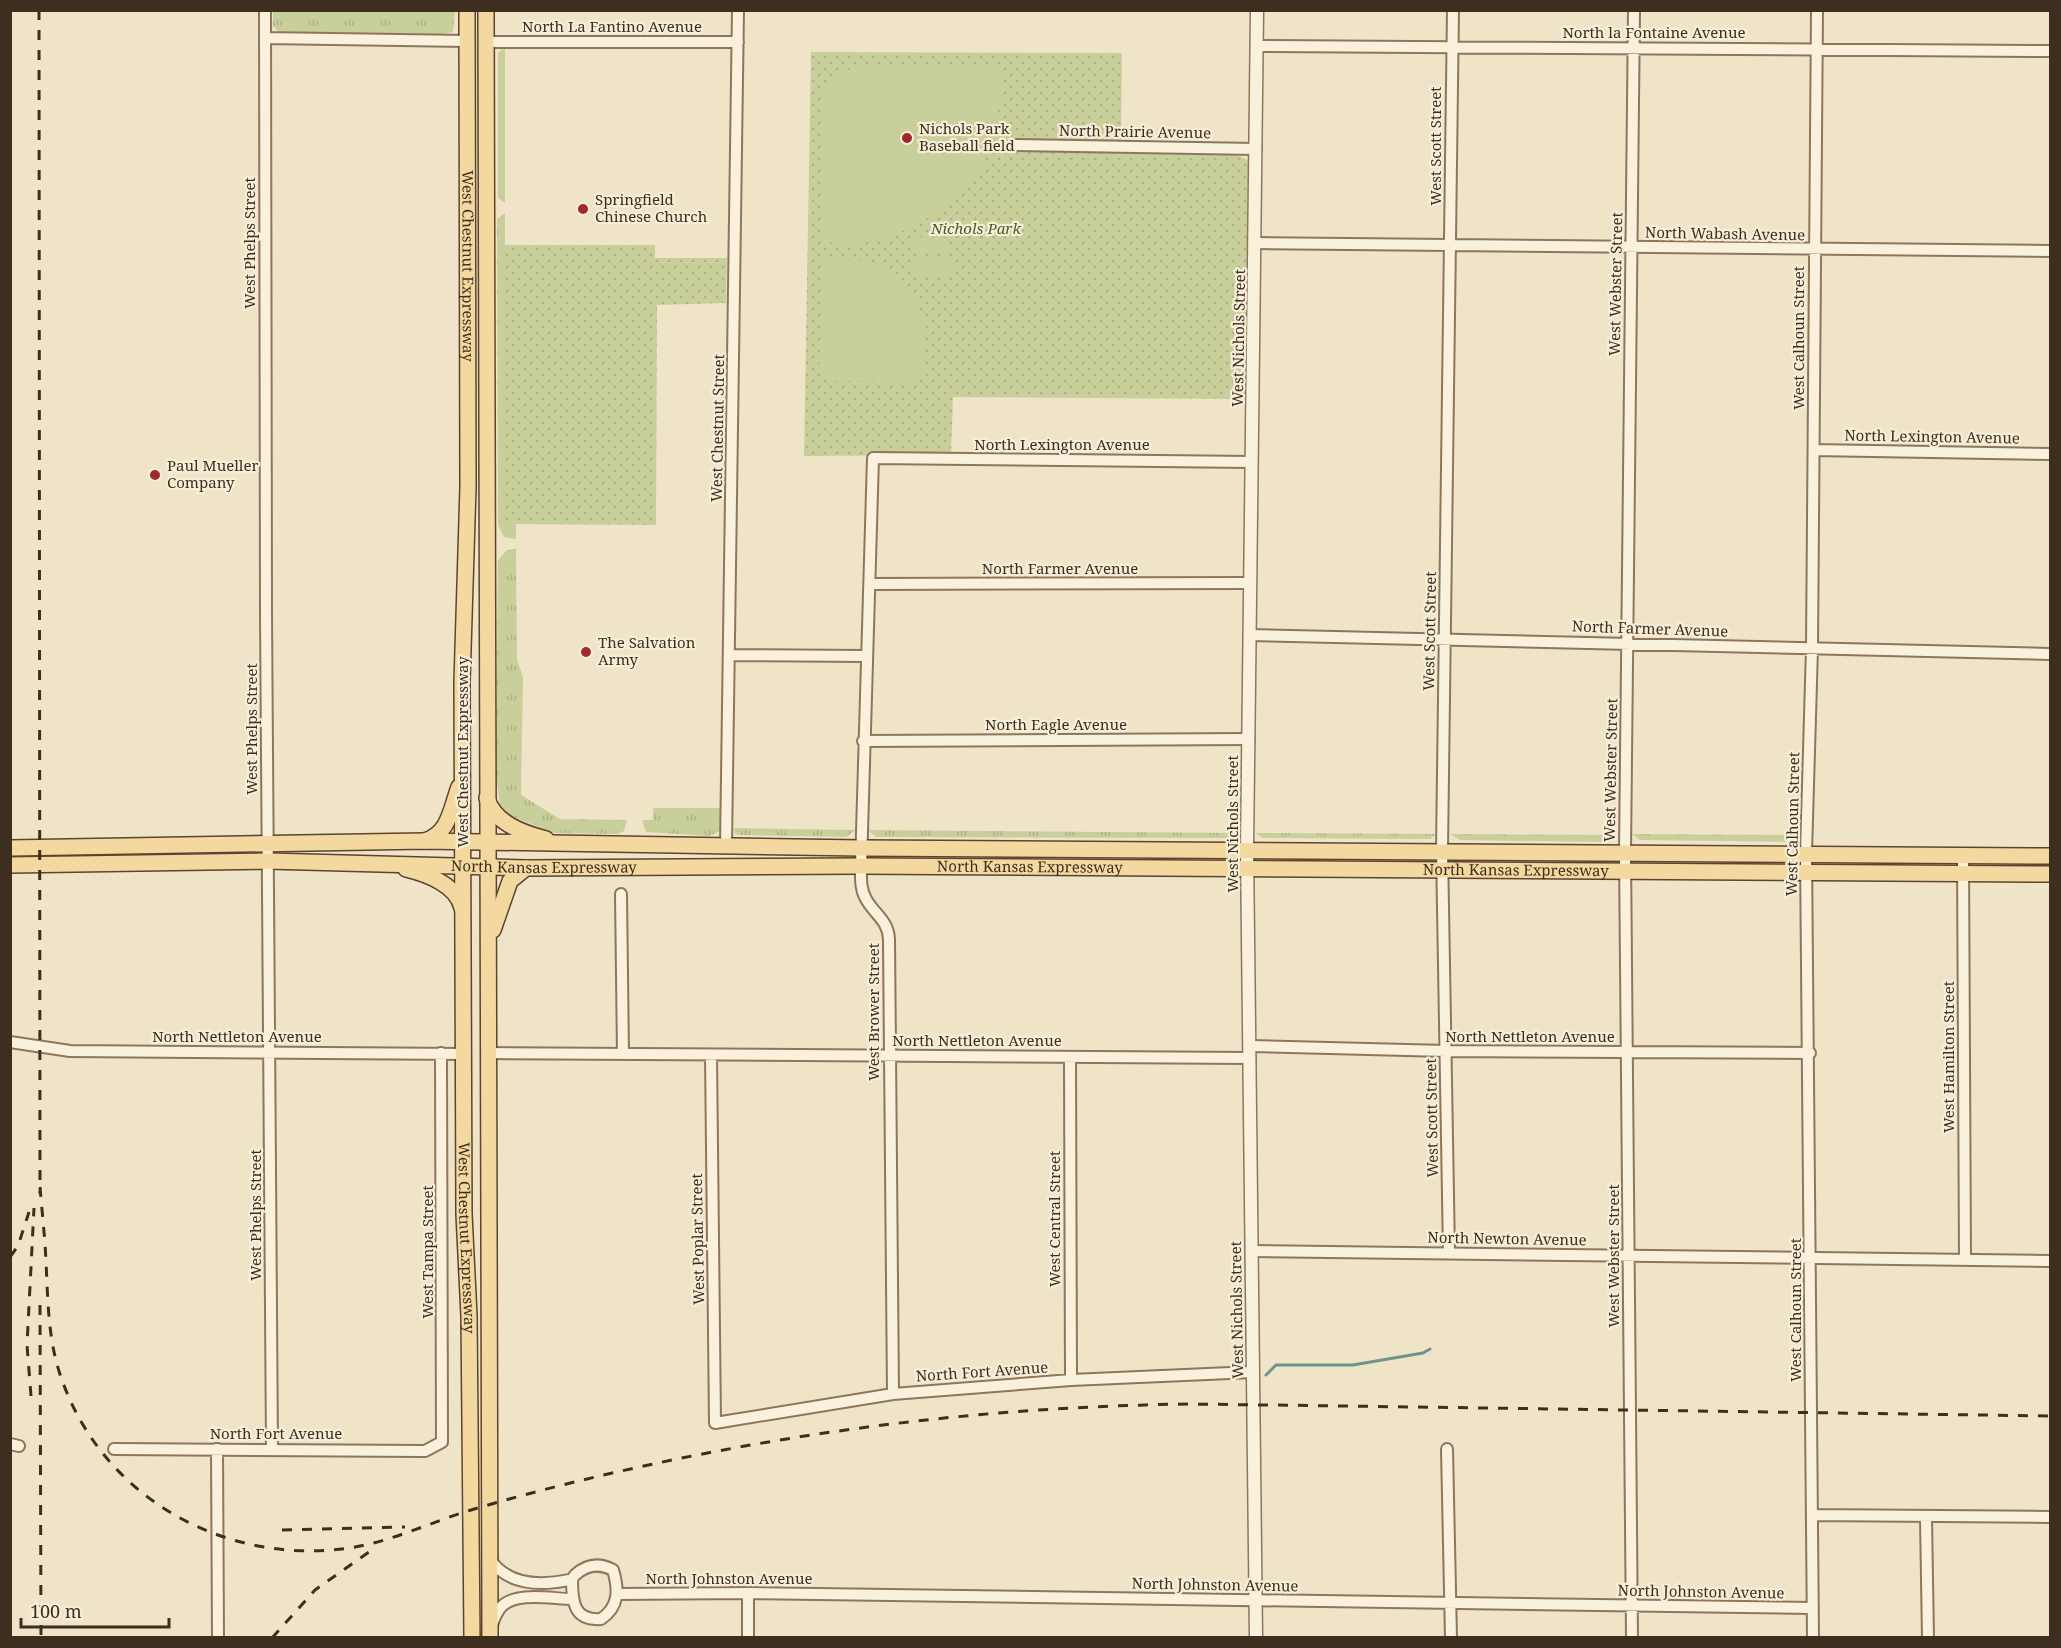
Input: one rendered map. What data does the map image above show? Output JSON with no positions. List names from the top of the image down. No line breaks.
{"streets":{"main road":["West Chestnut Expressway","North Kansas Expressway"],"street":["North La Fantino Avenue","North la Fontaine Avenue","North Prairie Avenue","West Scott Street","North Wabash Avenue","West Phelps Street","West Webster Street","West Nichols Street","West Calhoun Street","West Chestnut Street","North Lexington Avenue","North Farmer Avenue","North Eagle Avenue","West Brower Street","North Nettleton Avenue","West Hamilton Street","West Central Street","West Poplar Street","North Newton Avenue","West Tampa Street","North Fort Avenue","North Johnston Avenue"]},"crossings":[["North La Fantino Avenue","West Chestnut Expressway"],["North La Fantino Avenue","West Chestnut Street"],["North la Fontaine Avenue","West Scott Street"],["North la Fontaine Avenue","West Webster Street"],["North la Fontaine Avenue","West Nichols Street"],["North la Fontaine Avenue","West Calhoun Street"],["North Prairie Avenue","West Nichols Street"],["West Scott Street","North Wabash Avenue"],["West Scott Street","North Farmer Avenue"],["West Scott Street","North Kansas Expressway"],["West Scott Street","North Nettleton Avenue"],["West Scott Street","North Newton Avenue"],["North Wabash Avenue","West Webster Street"],["North Wabash Avenue","West Nichols Street"],["North Wabash Avenue","West Calhoun Street"],["West Phelps Street","North Kansas Expressway"],["West Phelps Street","North Nettleton Avenue"],["West Phelps Street","North Fort Avenue"],["West Chestnut Expressway","North Kansas Expressway"],["West Chestnut Expressway","North Nettleton Avenue"],["West Webster Street","North Farmer Avenue"],["West Webster Street","North Kansas Expressway"],["West Webster Street","North Nettleton Avenue"],["West Webster Street","North Newton Avenue"],["West Webster Street","North Johnston Avenue"],["West Nichols Street","North Lexington Avenue"],["West Nichols Street","North Farmer Avenue"],["West Nichols Street","North Eagle Avenue"],["West Nichols Street","North Kansas Expressway"],["West Nichols Street","North Nettleton Avenue"],["West Nichols Street","North Newton Avenue"],["West Nichols Street","North Fort Avenue"],["West Nichols Street","North Johnston Avenue"],["West Calhoun Street","North Lexington Avenue"],["West Calhoun Street","North Farmer Avenue"],["West Calhoun Street","North Kansas Expressway"],["West Calhoun Street","North Nettleton Avenue"],["West Calhoun Street","North Newton Avenue"],["West Calhoun Street","North Johnston Avenue"],["West Chestnut Street","North Kansas Expressway"],["North Lexington Avenue","West Brower Street"],["North Farmer Avenue","West Brower Street"],["North Eagle Avenue","West Brower Street"],["North Kansas Expressway","West Brower Street"],["North Kansas Expressway","West Hamilton Street"],["West Brower Street","North Nettleton Avenue"],["West Brower Street","North Fort Avenue"],["North Nettleton Avenue","West Central Street"],["North Nettleton Avenue","West Poplar Street"],["North Nettleton Avenue","West Tampa Street"],["West Hamilton Street","North Newton Avenue"],["West Central Street","North Fort Avenue"],["West Poplar Street","North Fort Avenue"],["West Tampa Street","North Fort Avenue"]],"parks":["Nichols Park"],"places":["Nichols Park Baseball field","Springfield Chinese Church","Paul Mueller Company","The Salvation Army"],"scale_bar":"100 m"}
